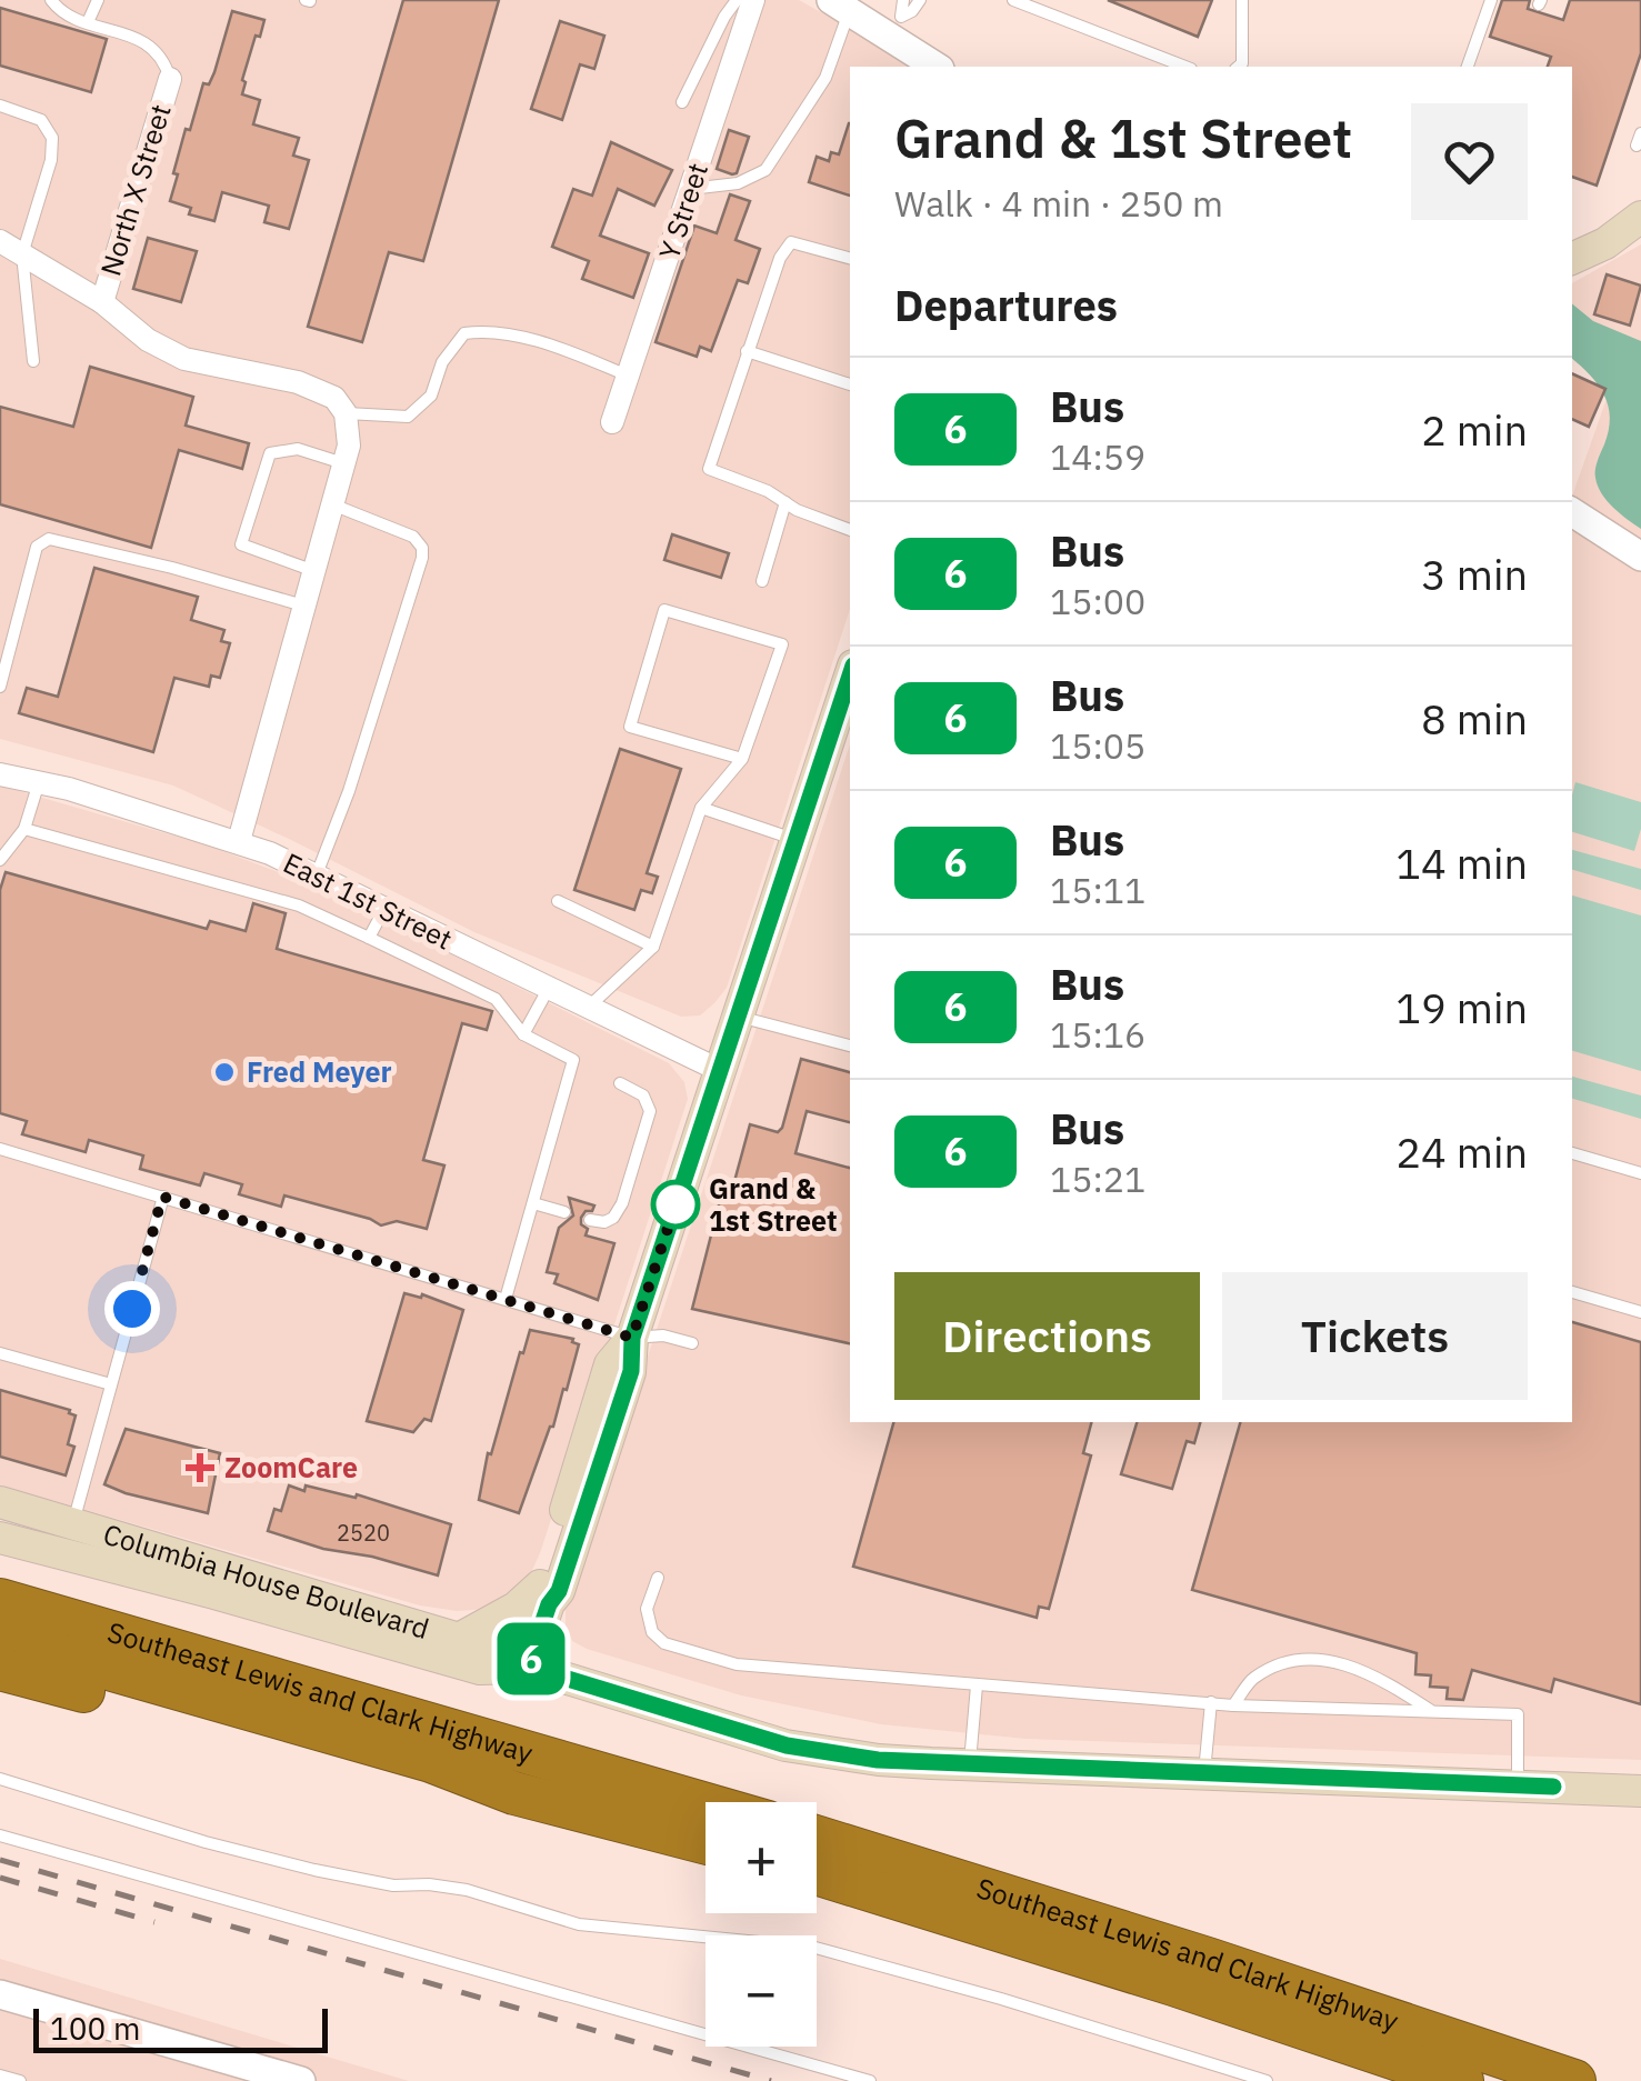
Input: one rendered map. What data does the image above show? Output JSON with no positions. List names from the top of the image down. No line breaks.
{"streets":{"highway":["Southeast Lewis and Clark Highway"],"main road":["Columbia House Boulevard"],"street":["North X Street","Y Street","East 1st Street"]},"places":{"other":["Fred Meyer","Grand & 1st Street"],"health":["ZoomCare"]},"lines":["bus line 6"],"house_numbers":["2520"],"scale_bar":"100 m","page":{"on_map":"6","heading":[["Grand & 1st Street","Walk · 4 min · 250 m"],"Departures"],"list":[{"mark":"6","name":"Bus","note":"14:59","value":"2 min"},{"mark":"6","name":"Bus","note":"15:00","value":"3 min"},{"mark":"6","name":"Bus","note":"15:05","value":"8 min"},{"mark":"6","name":"Bus","note":"15:11","value":"14 min"},{"mark":"6","name":"Bus","note":"15:16","value":"19 min"},{"mark":"6","name":"Bus","note":"15:21","value":"24 min"}],"buttons":["Directions","Tickets"],"map_buttons":["+","−"],"scale":"100 m"}}
